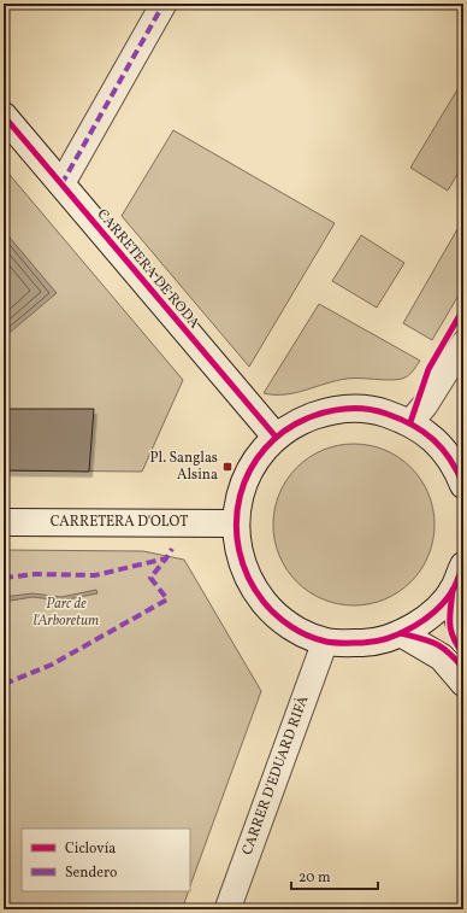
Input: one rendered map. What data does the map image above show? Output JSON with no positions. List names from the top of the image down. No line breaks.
{"streets":{"street":["CARRETERA DE RODA","CARRETERA D'OLOT","CARRER D'EDUARD RIFÀ"]},"parks":["Parc de l'Arboretum"],"places":{"transit":["Pl. Sanglas Alsina"]},"legend":["Ciclovía","Sendero"],"scale_bar":"20 m"}
